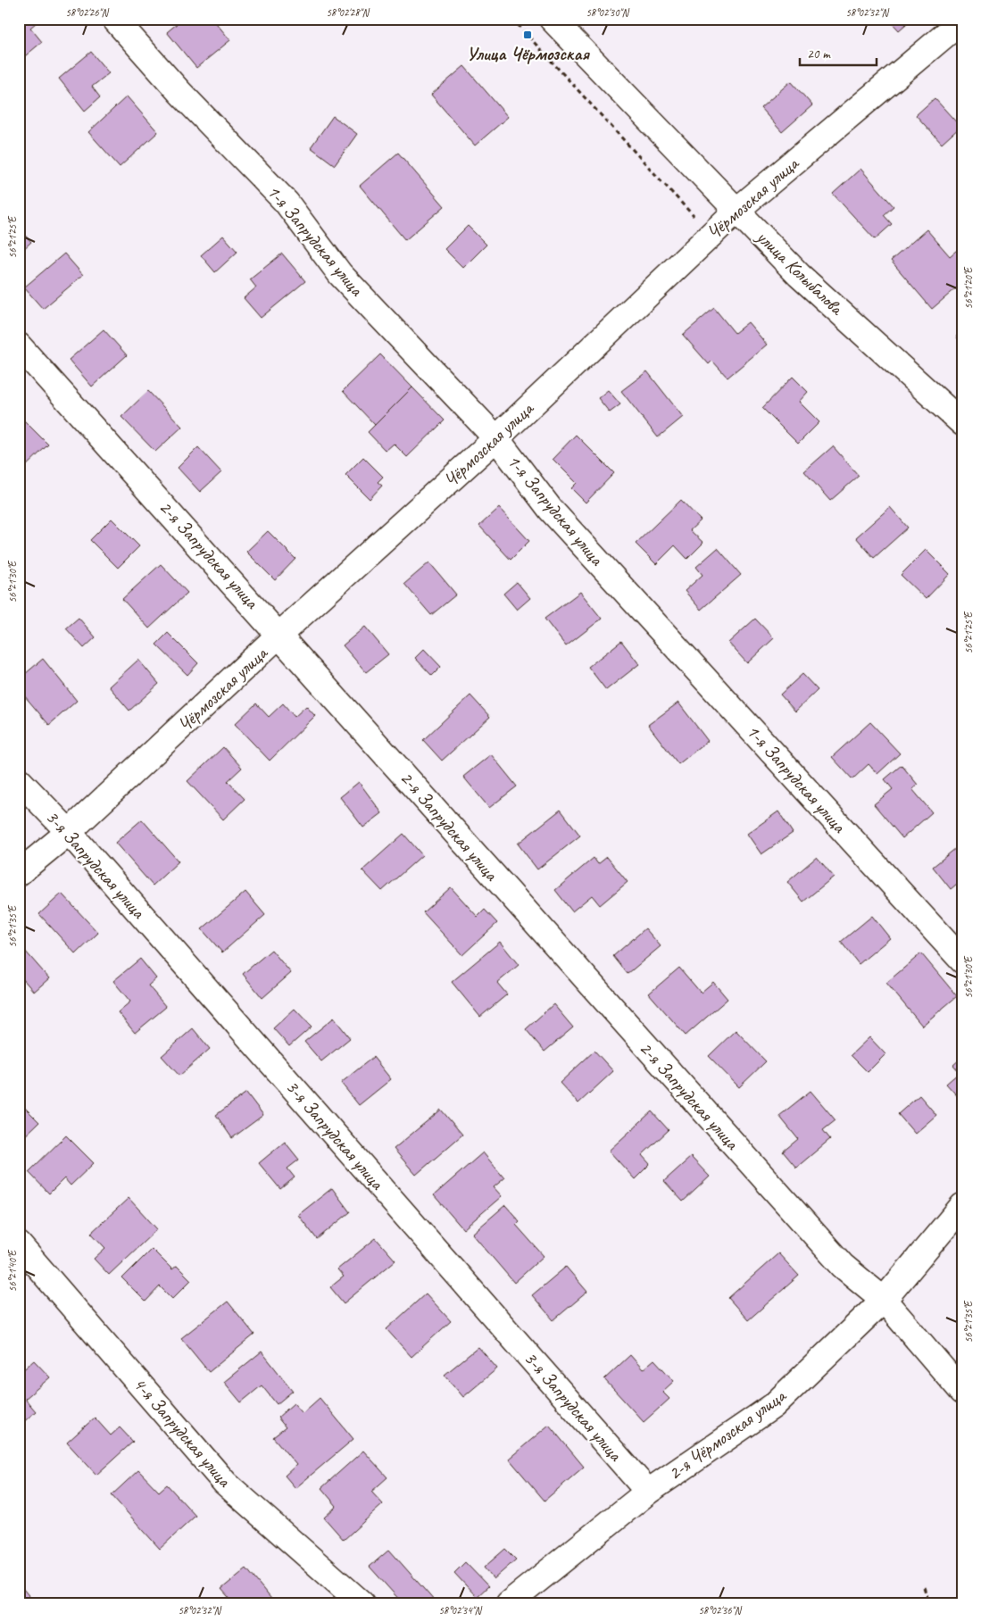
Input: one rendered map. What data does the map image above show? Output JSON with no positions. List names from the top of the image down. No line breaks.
{"streets":{"street":["Чёрмозская улица","1-я Запрудская улица","улица Колыбалова","2-я Запрудская улица","3-я Запрудская улица","4-я Запрудская улица","2-я Чёрмозская улица"]},"crossings":[["Чёрмозская улица","1-я Запрудская улица"],["Чёрмозская улица","улица Колыбалова"],["Чёрмозская улица","2-я Запрудская улица"],["Чёрмозская улица","3-я Запрудская улица"],["2-я Запрудская улица","2-я Чёрмозская улица"],["3-я Запрудская улица","2-я Чёрмозская улица"]],"places":{"transit":["Улица Чёрмозская"]},"scale_bar":"20 m","coordinates":["58°02'26\"N","58°02'28\"N","58°02'30\"N","58°02'32\"N","56°21'25\"E","56°21'20\"E","56°21'30\"E","56°21'35\"E","56°21'40\"E","58°02'34\"N","58°02'36\"N"]}
